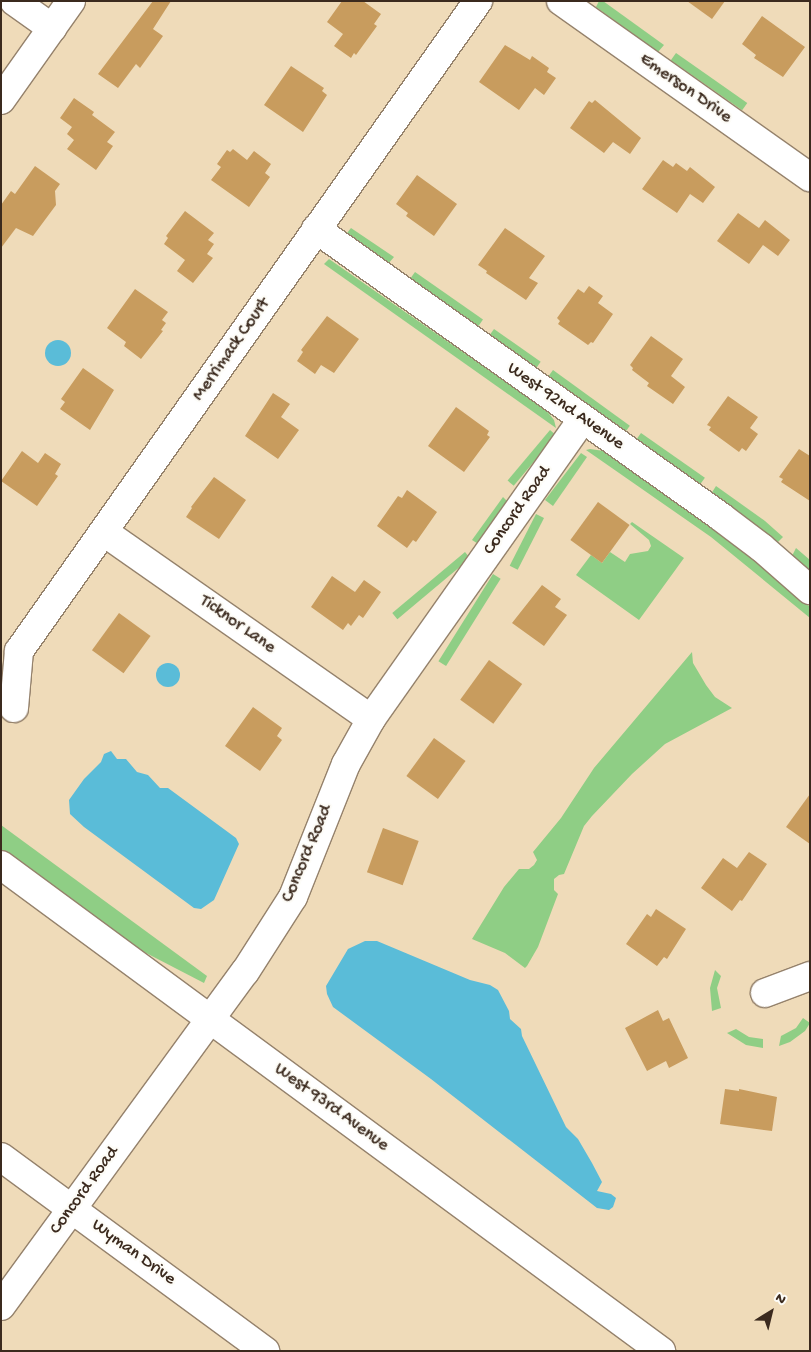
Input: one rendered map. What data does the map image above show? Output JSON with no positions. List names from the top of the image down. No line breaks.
{"streets":{"street":["Emerson Drive","Merrimack Court","West 92nd Avenue","Concord Road","Ticknor Lane","West 93rd Avenue","Wyman Drive"]},"crossings":[["Merrimack Court","West 92nd Avenue"],["Merrimack Court","Ticknor Lane"],["West 92nd Avenue","Concord Road"],["Concord Road","Ticknor Lane"],["Concord Road","West 93rd Avenue"],["Concord Road","Wyman Drive"]],"north":"top right"}
